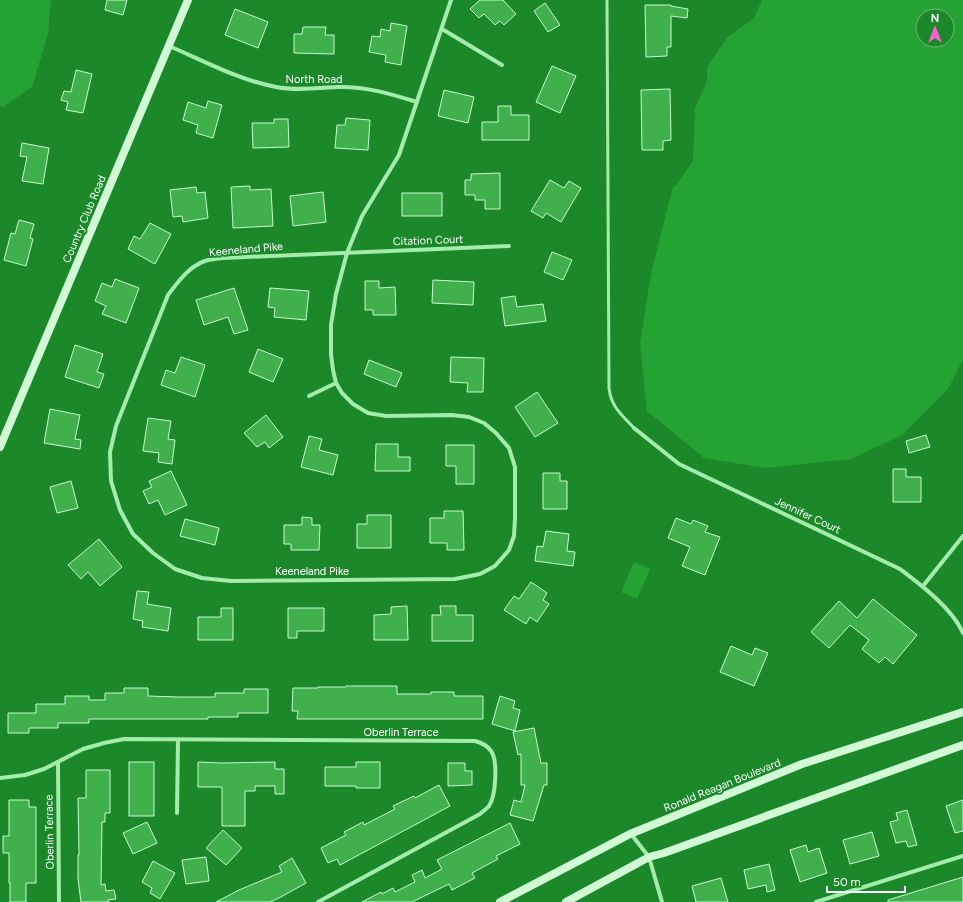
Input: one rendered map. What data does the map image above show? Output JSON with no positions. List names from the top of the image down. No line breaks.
{"streets":{"main road":["Country Club Road","Ronald Reagan Boulevard"],"street":["North Road","Citation Court","Keeneland Pike","Jennifer Court","Oberlin Terrace"]},"crossings":[["North Road","Country Club Road"],["North Road","Keeneland Pike"],["Citation Court","Keeneland Pike"]],"scale_bar":"50 m","north":"top"}
